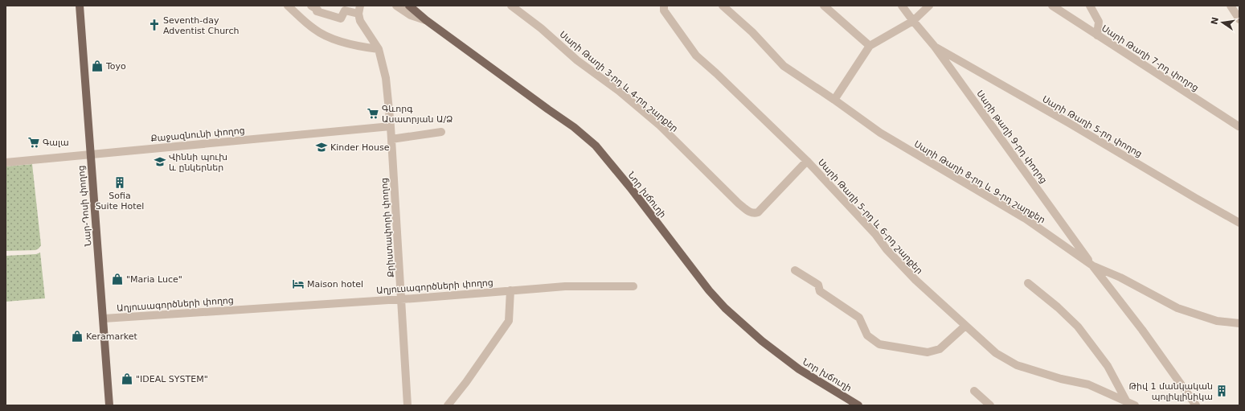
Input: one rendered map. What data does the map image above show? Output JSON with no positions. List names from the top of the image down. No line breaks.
{"streets":{"main road":["Նոր խճուղի","Նար-Դոսի փողոց"],"street":["Սարի Թաղի 7-րդ փողոց","Սարի Թաղի 3-րդ և 4-րդ շարքեր","Սարի Թաղի 5-րդ փողոց","Քաջազնունի փողոց","Սարի թաղի 9-րդ փողոց","Սարի Թաղի 8-րդ և 9-րդ շարքեր","Սարի Թաղի 5-րդ և 6-րդ շարքեր","Քրիստափորի փողոց","Աղյուսագործների փողոց"]},"crossings":[["Սարի Թաղի 3-րդ և 4-րդ շարքեր","Սարի Թաղի 5-րդ և 6-րդ շարքեր"],["Սարի Թաղի 5-րդ փողոց","Սարի թաղի 9-րդ փողոց"],["Քաջազնունի փողոց","Նար-Դոսի փողոց"],["Քաջազնունի փողոց","Քրիստափորի փողոց"],["Սարի թաղի 9-րդ փողոց","Սարի Թաղի 8-րդ և 9-րդ շարքեր"],["Նար-Դոսի փողոց","Աղյուսագործների փողոց"],["Քրիստափորի փողոց","Աղյուսագործների փողոց"]],"places":{"church":["Seventh-day Adventist Church"],"shop":["Toyo","\"Maria Luce\"","Keramarket","\"IDEAL SYSTEM\""],"supermarket":["Գևորգ Ասատրյան Ա/Ձ","Գալա"],"school or university":["Kinder House","Վիննի պուխ և ընկերներ"],"building":["Sofia Suite Hotel","Թիվ 1 մանկական պոլիկլինիկա"],"hotel":["Maison hotel"]},"north":"left"}
